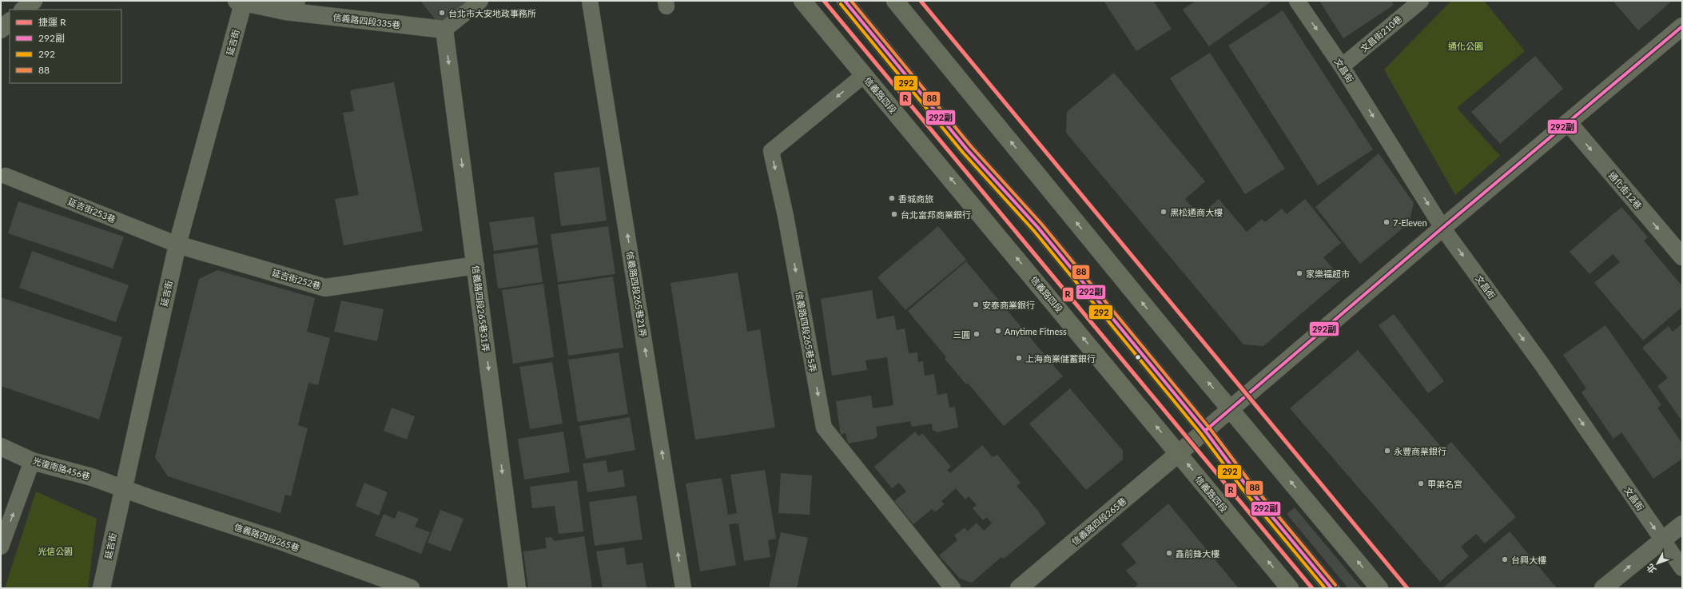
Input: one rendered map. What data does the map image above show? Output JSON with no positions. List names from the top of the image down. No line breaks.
{"streets":{"main road":["信義路四段"],"street":["信義路四段335巷","延吉街","通化街12巷","延吉街252巷","信義路四段265巷31弄","光復南路456巷","信義路四段265巷"],"lane":["文昌街210巷","文昌街","延吉街253巷","信義路四段265巷21弄","信義路四段265巷5弄"]},"crossings":[["信義路四段335巷","延吉街"],["信義路四段335巷","信義路四段265巷31弄"],["文昌街210巷","文昌街"],["延吉街","延吉街253巷"],["延吉街","延吉街252巷"],["延吉街","光復南路456巷"],["延吉街","信義路四段265巷"],["文昌街","信義路四段265巷"],["信義路四段","信義路四段265巷5弄"],["信義路四段","信義路四段265巷"],["通化街12巷","信義路四段265巷"],["延吉街253巷","延吉街252巷"],["延吉街252巷","信義路四段265巷31弄"],["光復南路456巷","信義路四段265巷"]],"one_way":["文昌街","通化街12巷","信義路四段265巷21弄","信義路四段265巷31弄","信義路四段265巷5弄"],"parks":["通化公園","光信公園"],"places":["台北市大安地政事務所","香城商旅","黑松通商大樓","台北富邦商業銀行","7-Eleven","家樂福超市","安泰商業銀行","Anytime Fitness","三圓","上海商業儲蓄銀行","永豐商業銀行","甲弟名宮","鑫前鋒大樓","台興大樓"],"lines":["metro line R","transit line 292副","transit line 88","transit line 292"],"legend":["捷運 R","292副","292","88"],"north":"bottom left"}
